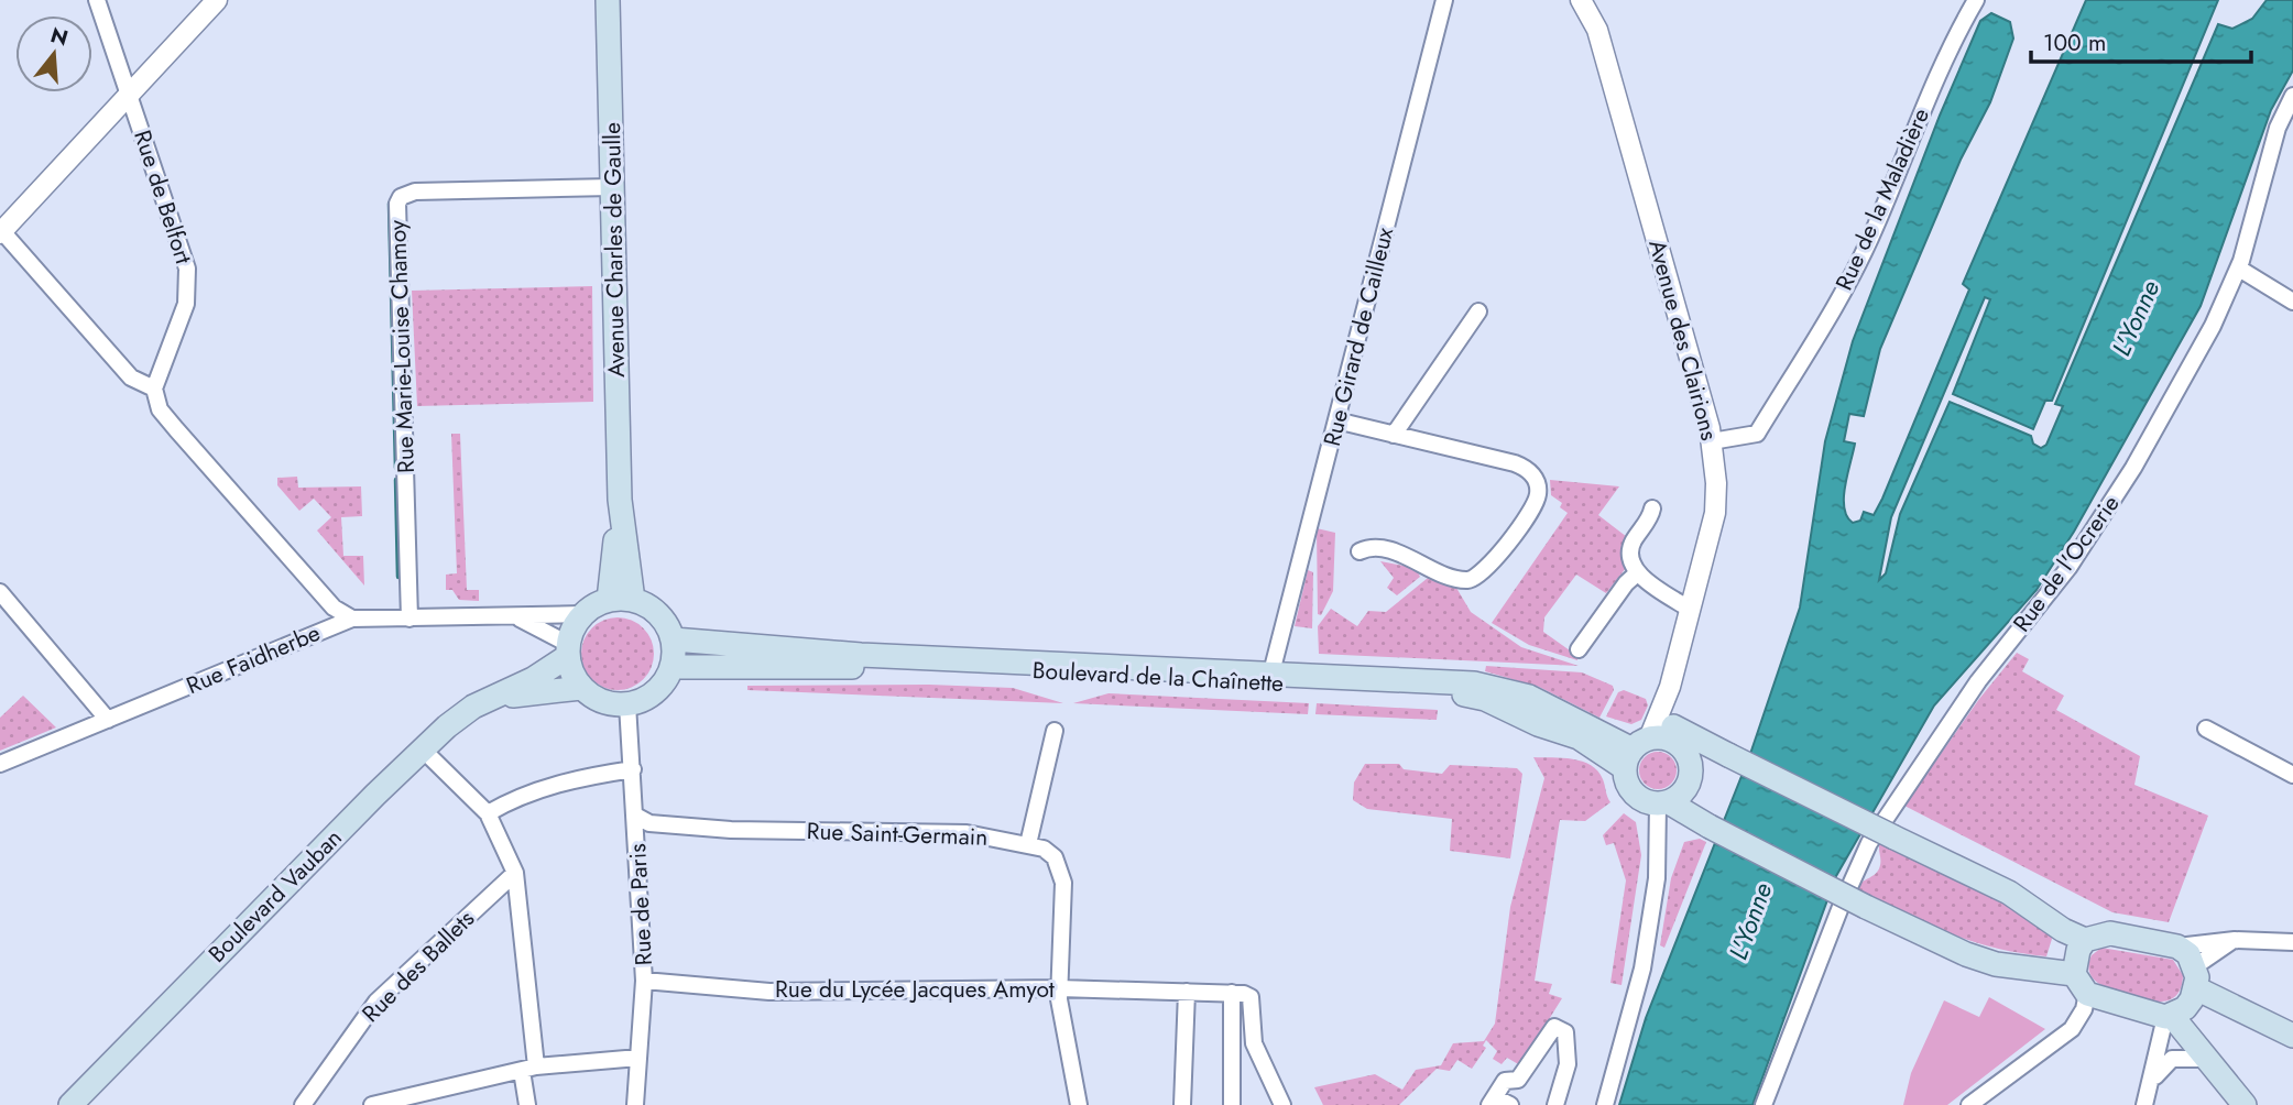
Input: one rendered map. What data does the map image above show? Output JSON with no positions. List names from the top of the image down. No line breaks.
{"streets":{"main road":["Avenue Charles de Gaulle","Boulevard de la Chaînette","Boulevard Vauban"],"street":["Rue de Belfort","Rue de la Maladière","Rue Girard de Cailleux","Avenue des Clairions","Rue Marie-Louise Chamoy","Rue de l'Ocrerie","Rue Faidherbe","Rue Saint-Germain","Rue de Paris","Rue des Ballets","Rue du Lycée Jacques Amyot"]},"crossings":[["Rue de la Maladière","Avenue des Clairions"],["Avenue Charles de Gaulle","Rue Marie-Louise Chamoy"],["Avenue Charles de Gaulle","Rue Faidherbe"],["Avenue Charles de Gaulle","Boulevard de la Chaînette"],["Avenue Charles de Gaulle","Boulevard Vauban"],["Avenue Charles de Gaulle","Rue de Paris"],["Avenue des Clairions","Boulevard de la Chaînette"],["Rue Marie-Louise Chamoy","Rue Faidherbe"],["Rue Faidherbe","Boulevard de la Chaînette"],["Rue Faidherbe","Boulevard Vauban"],["Rue Faidherbe","Rue de Paris"],["Boulevard de la Chaînette","Boulevard Vauban"],["Boulevard de la Chaînette","Rue de Paris"],["Rue Saint-Germain","Rue de Paris"],["Rue Saint-Germain","Rue du Lycée Jacques Amyot"],["Boulevard Vauban","Rue de Paris"],["Rue de Paris","Rue du Lycée Jacques Amyot"]],"water":["L'Yonne"],"scale_bar":"100 m","north":"top"}
